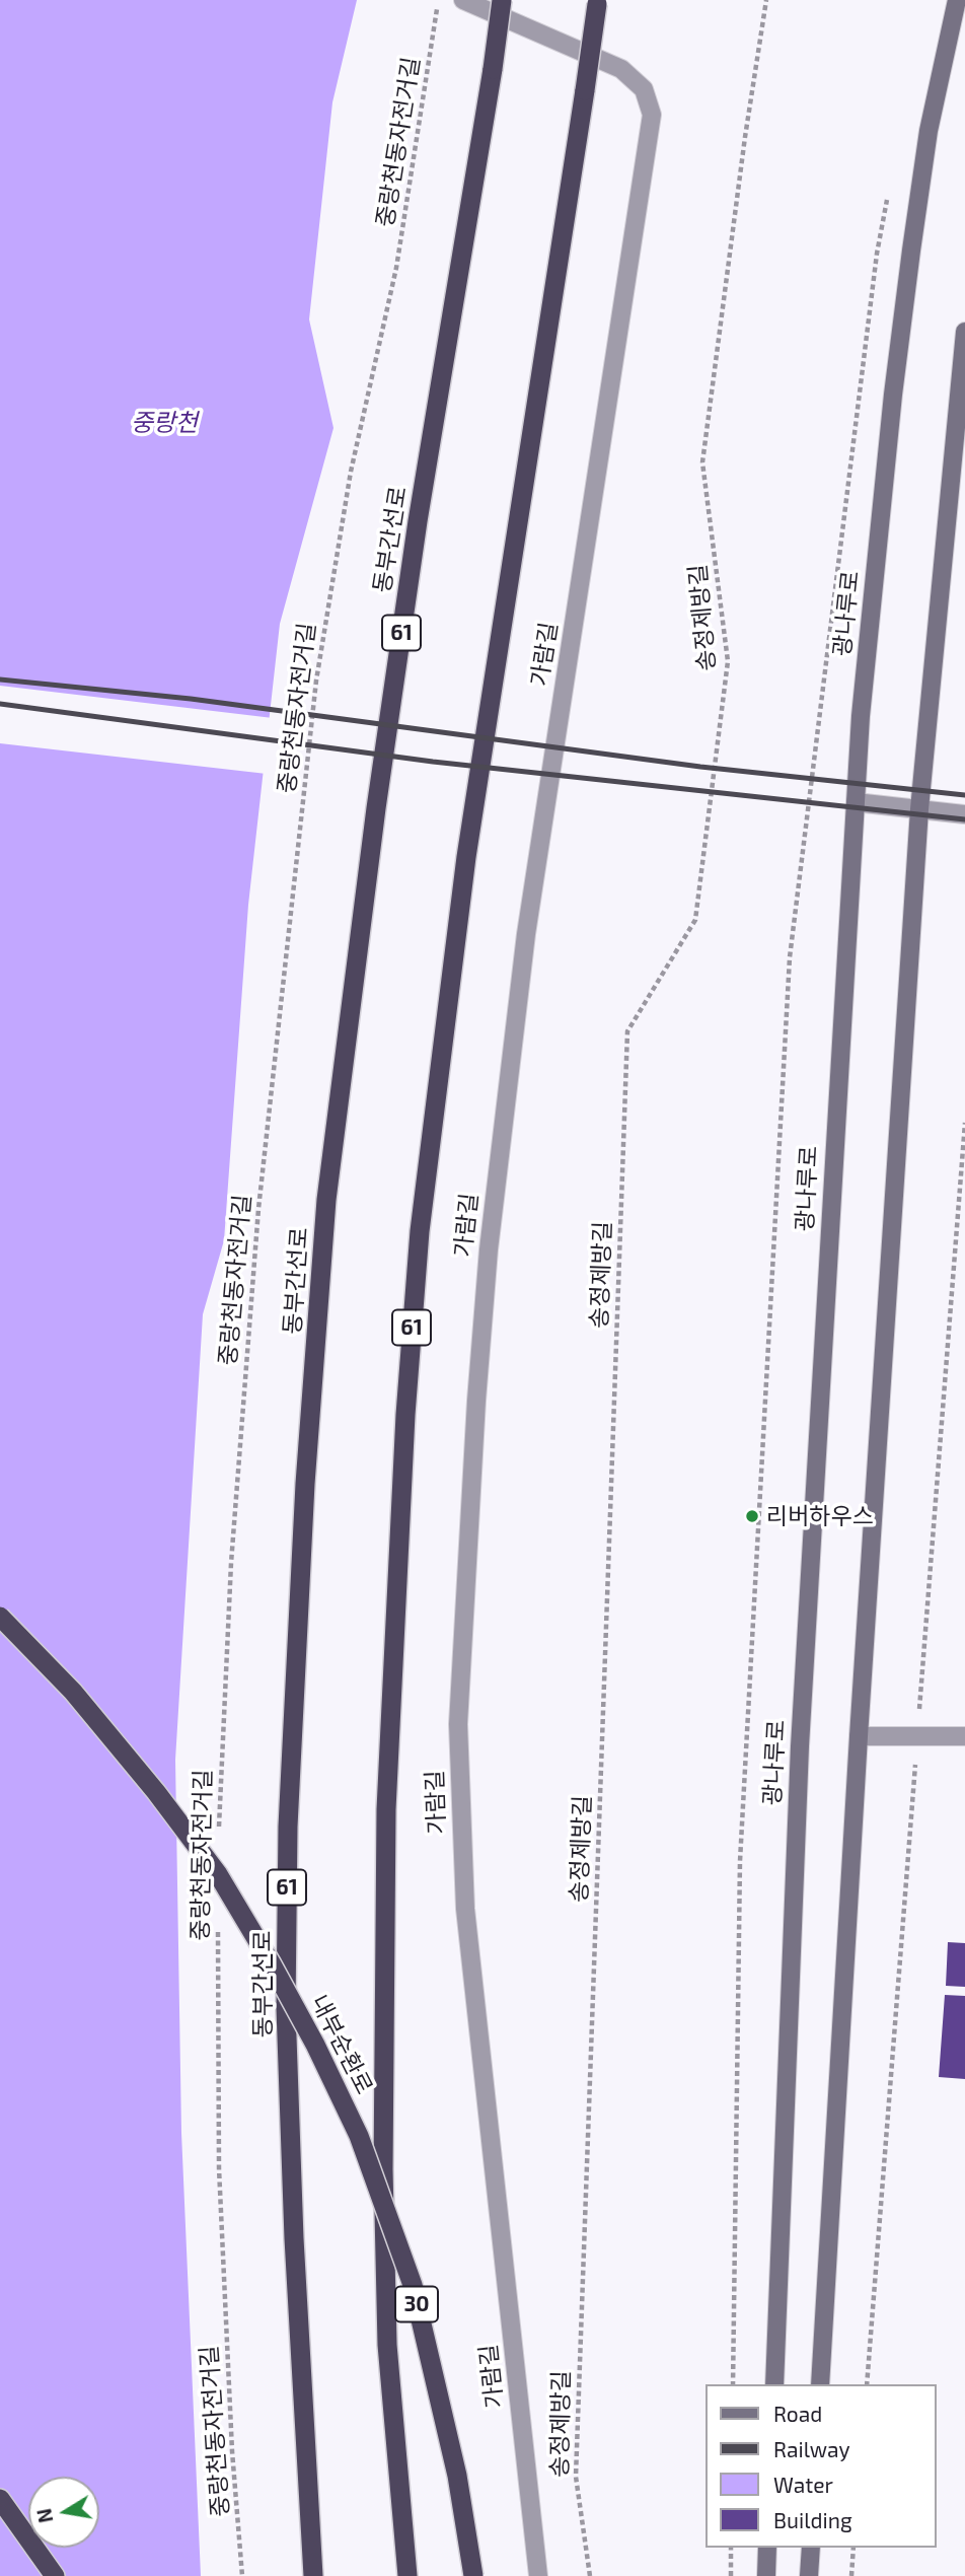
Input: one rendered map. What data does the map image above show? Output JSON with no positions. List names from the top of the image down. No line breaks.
{"streets":{"highway":["동부간선로","61","내부순환로","30"],"main road":["광나루로"],"street":["가람길"],"path":["중랑천동자전거길","송정제방길"]},"water":["중랑천"],"places":["리버하우스"],"legend":["Road","Railway","Water","Building"],"north":"left"}
